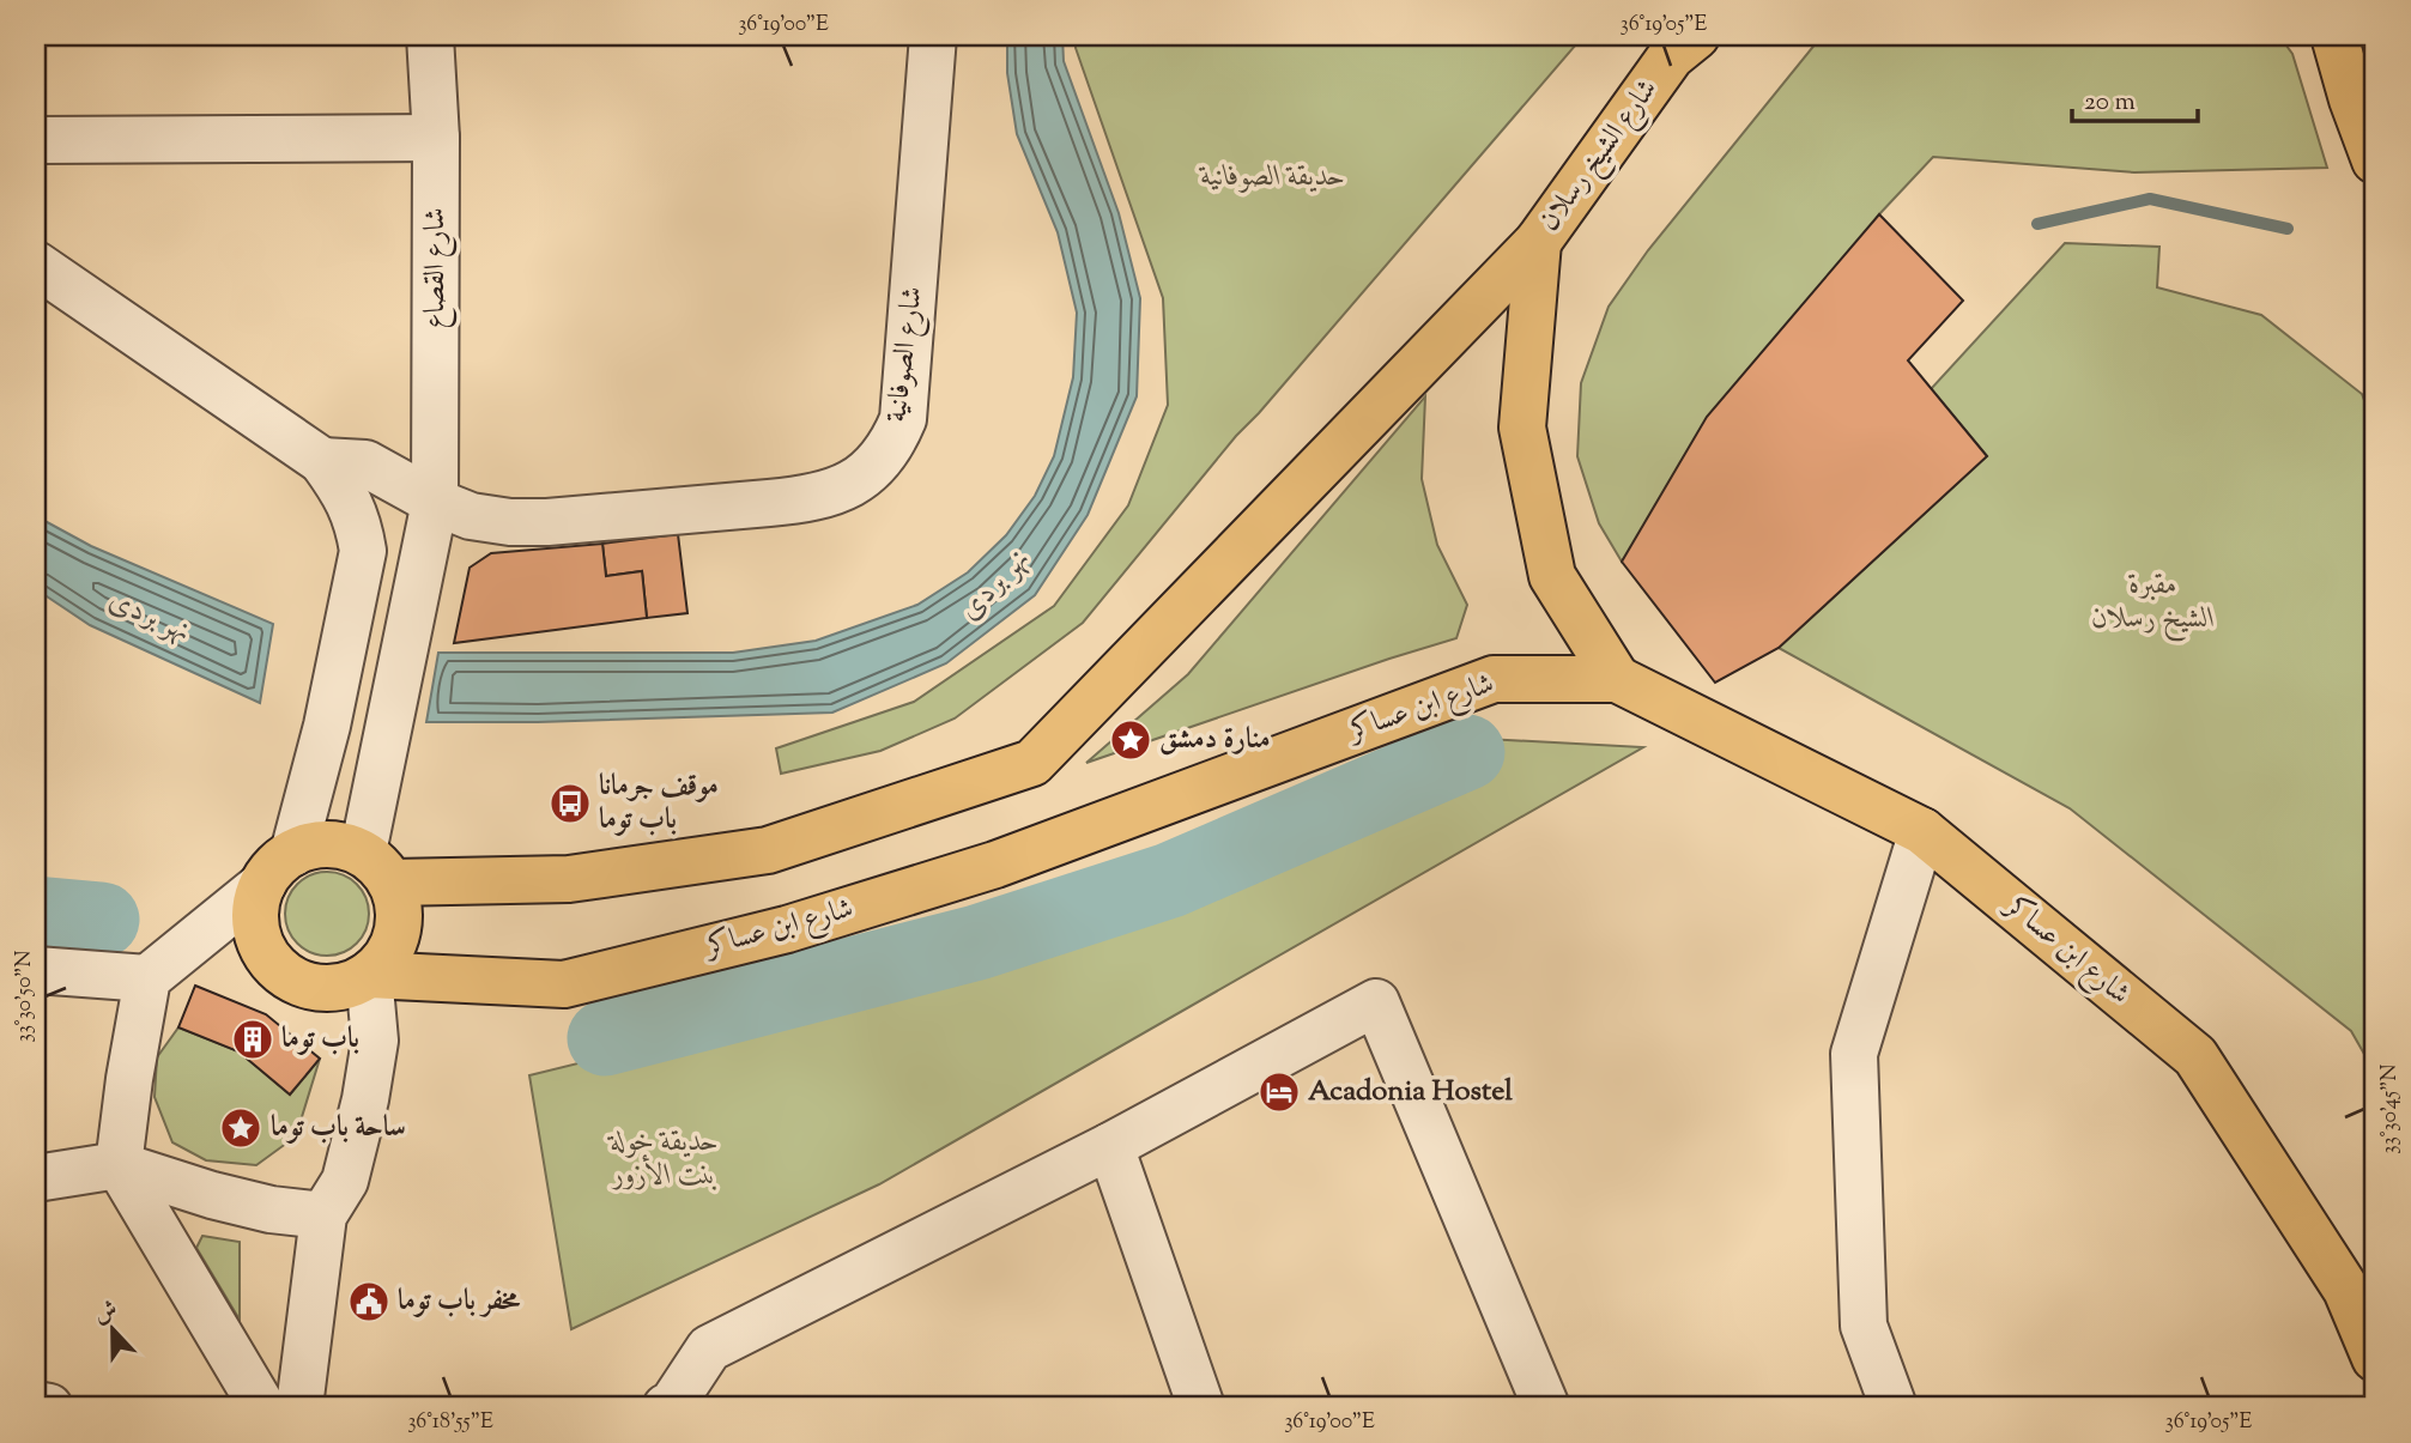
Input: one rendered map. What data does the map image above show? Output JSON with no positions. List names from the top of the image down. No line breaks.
{"streets":{"main road":["شارع الشيخ رسلان","شارع ابن عساكر"],"street":["شارع القصاع","شارع الصوفانية"]},"crossings":[["شارع الشيخ رسلان","شارع القصاع"],["شارع الشيخ رسلان","شارع ابن عساكر"],["شارع القصاع","شارع الصوفانية"],["شارع القصاع","شارع ابن عساكر"]],"water":["نهر بردى"],"parks":["حديقة الصوفانية","مقبرة الشيخ رسلان","حديقة خولة بنت الأزور"],"places":{"place":["منارة دمشق","ساحة باب توما"],"bus stop":["موقف جرمانا باب توما"],"building":["باب توما"],"hotel":["Acadonia Hostel"],"public building":["مخفر باب توما"]},"scale_bar":"20 m","north":"top","coordinates":["36°19'00\"E","36°19'05\"E","33°30'50\"N","33°30'45\"N","36°18'55\"E"]}
